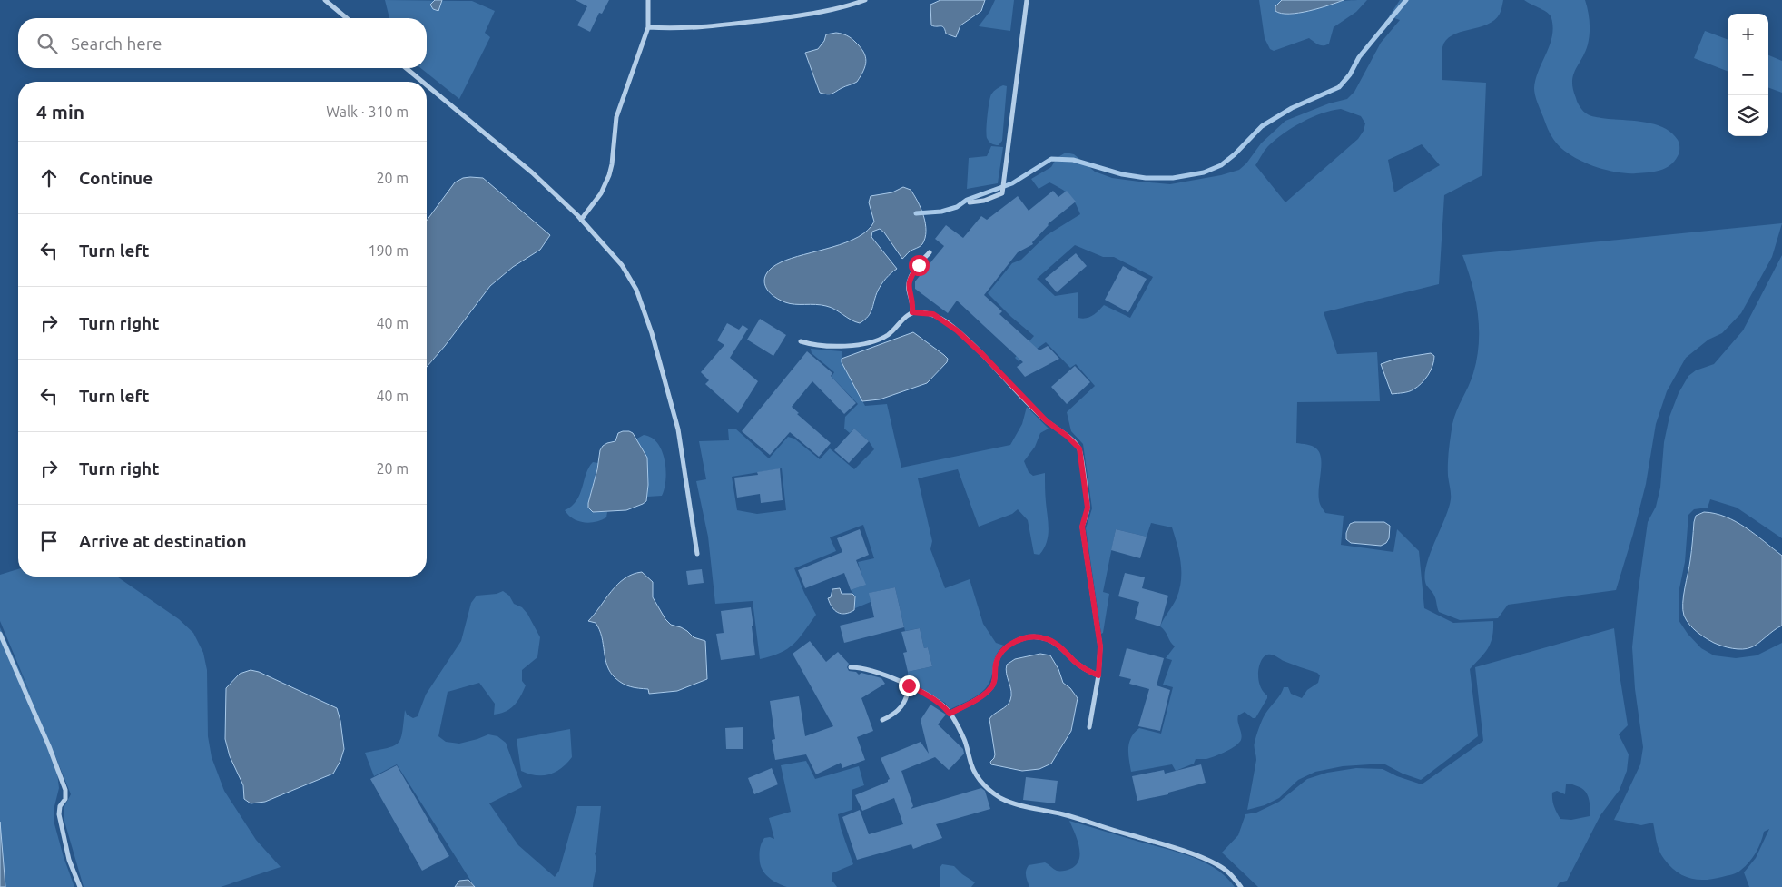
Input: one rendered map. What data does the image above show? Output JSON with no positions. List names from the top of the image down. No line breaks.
{"page":{"map_buttons":["+","−"],"search":"Search here","heading":["4 min","Walk · 310 m"],"list":[["Continue","20 m"],["Turn left","190 m"],["Turn right","40 m"],["Turn left","40 m"],["Turn right","20 m"],"Arrive at destination"]}}
